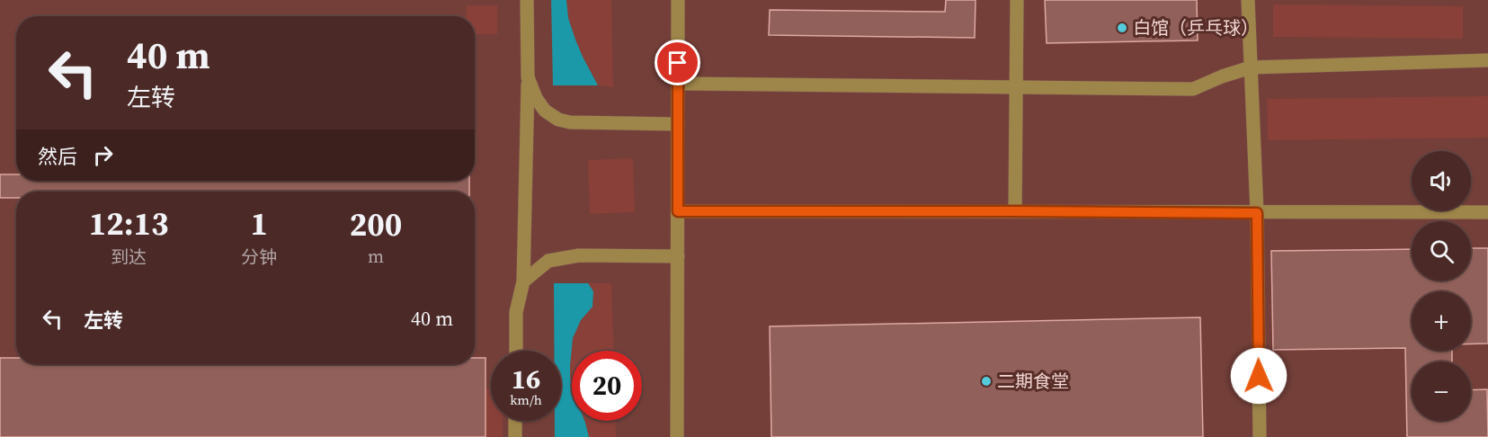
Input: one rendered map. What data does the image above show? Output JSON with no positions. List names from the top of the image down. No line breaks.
{"places":["白馆（乒乓球）","二期食堂"],"page":{"turn":["40 m","左转"],"then":"然后","map_buttons":["+","−"],"eta":["12:13","到达","1","分钟","200","m"],"list":[{"name":"左转","value":"40 m"}],"speed":"16 km/h","limit":"20"}}
